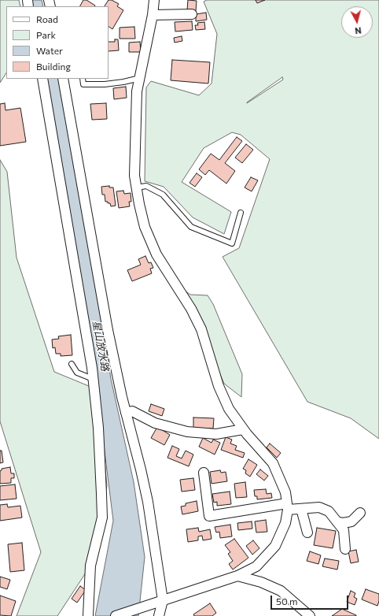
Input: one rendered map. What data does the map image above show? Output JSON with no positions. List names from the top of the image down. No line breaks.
{"water":["星山放水路"],"legend":["Road","Park","Water","Building"],"scale_bar":"50 m","north":"bottom"}
